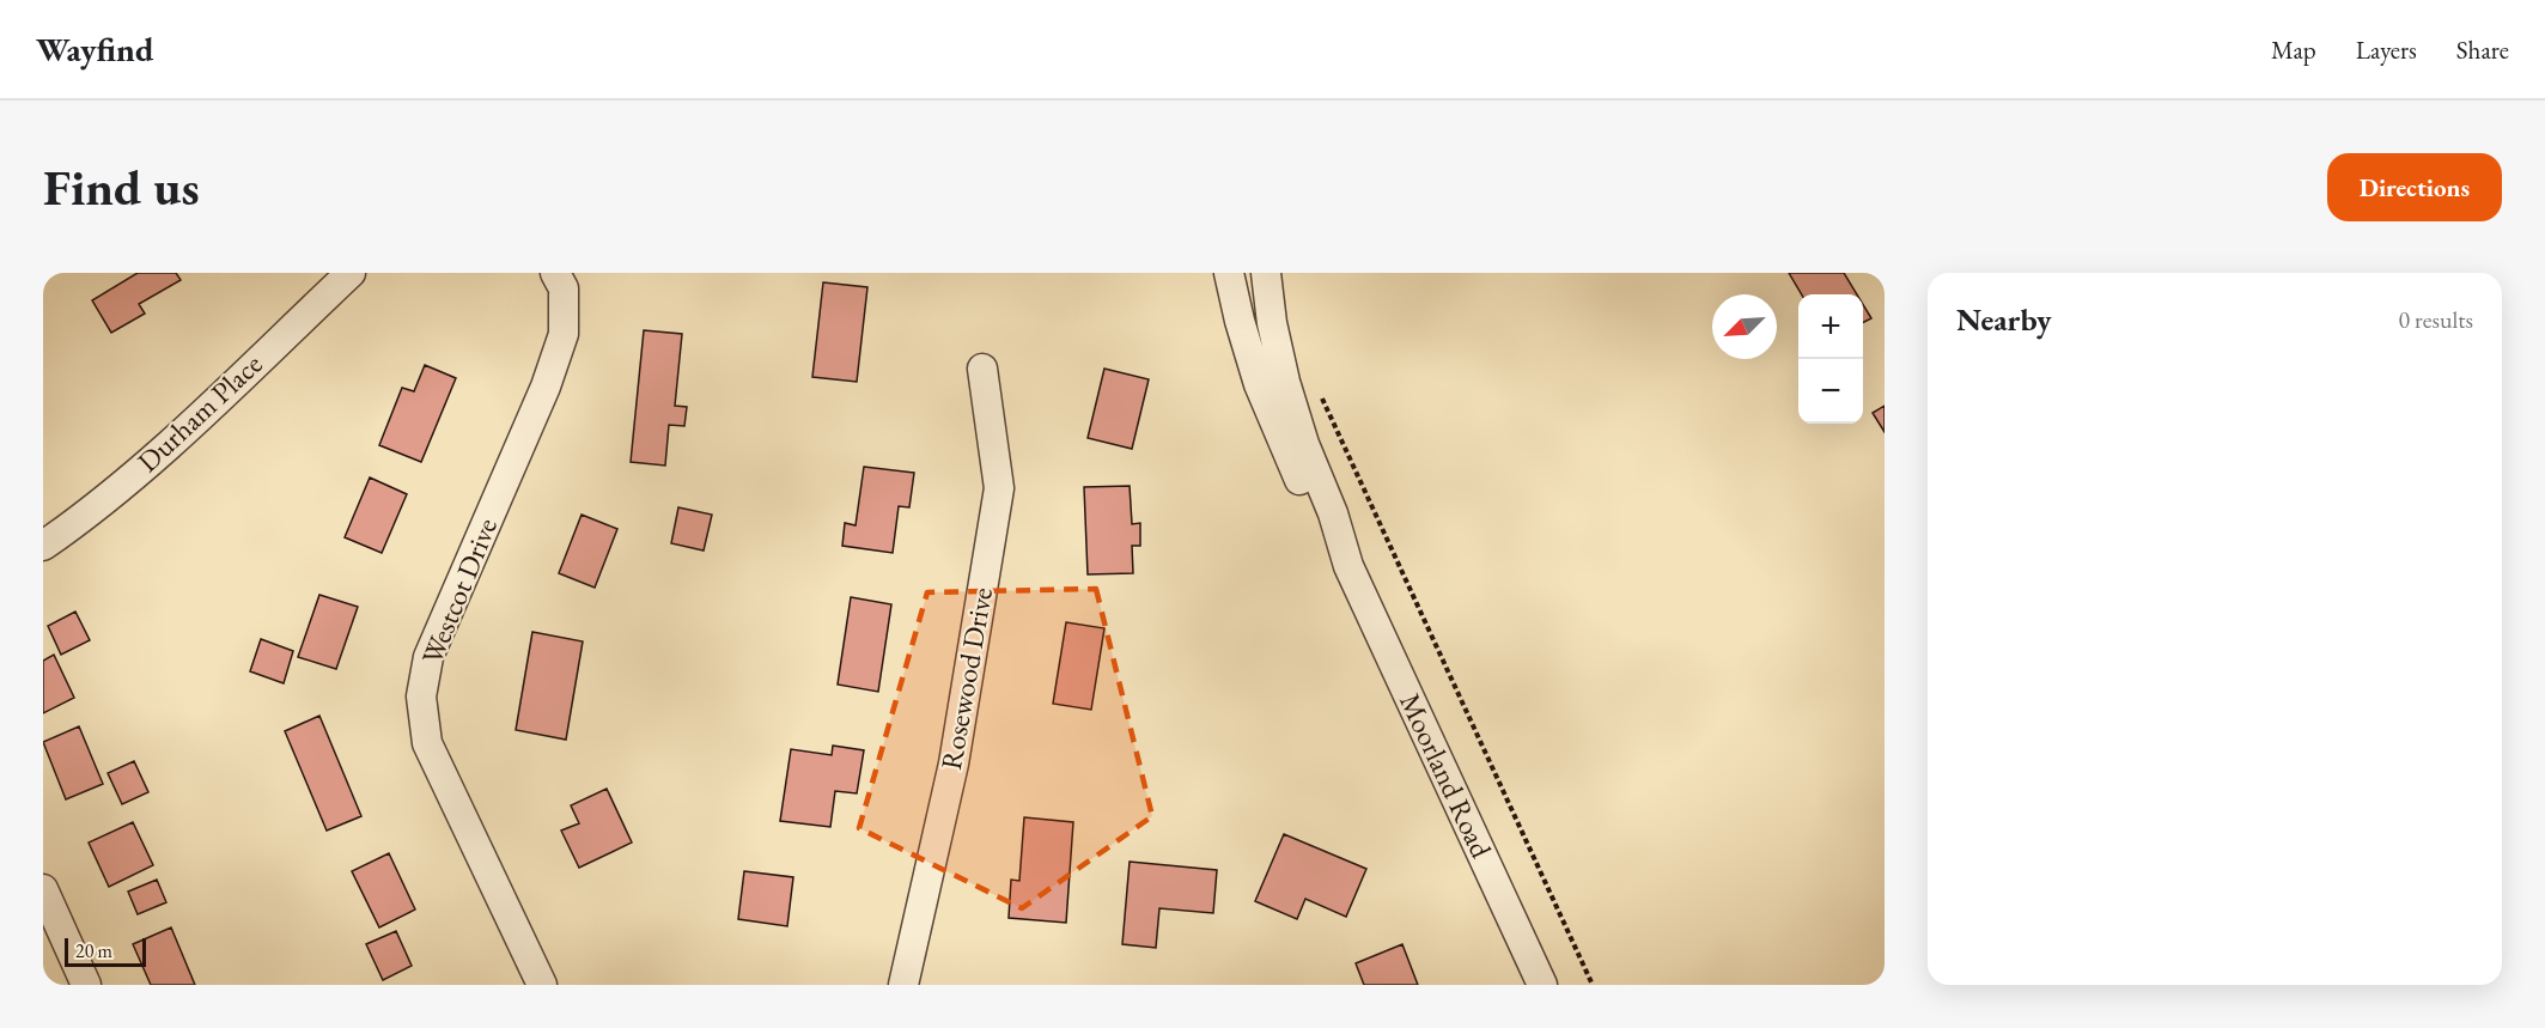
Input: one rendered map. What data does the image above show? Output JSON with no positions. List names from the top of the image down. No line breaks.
{"streets":{"street":["Durham Place","Westcot Drive","Rosewood Drive","Moorland Road"]},"scale_bar":"20 m","north":"bottom left","page":{"header":"Wayfind","nav":["Map","Layers","Share"],"buttons":"Directions","title":"Find us","heading":["Nearby","0 results"],"map_buttons":["+","−"],"scale":"20 m"}}
